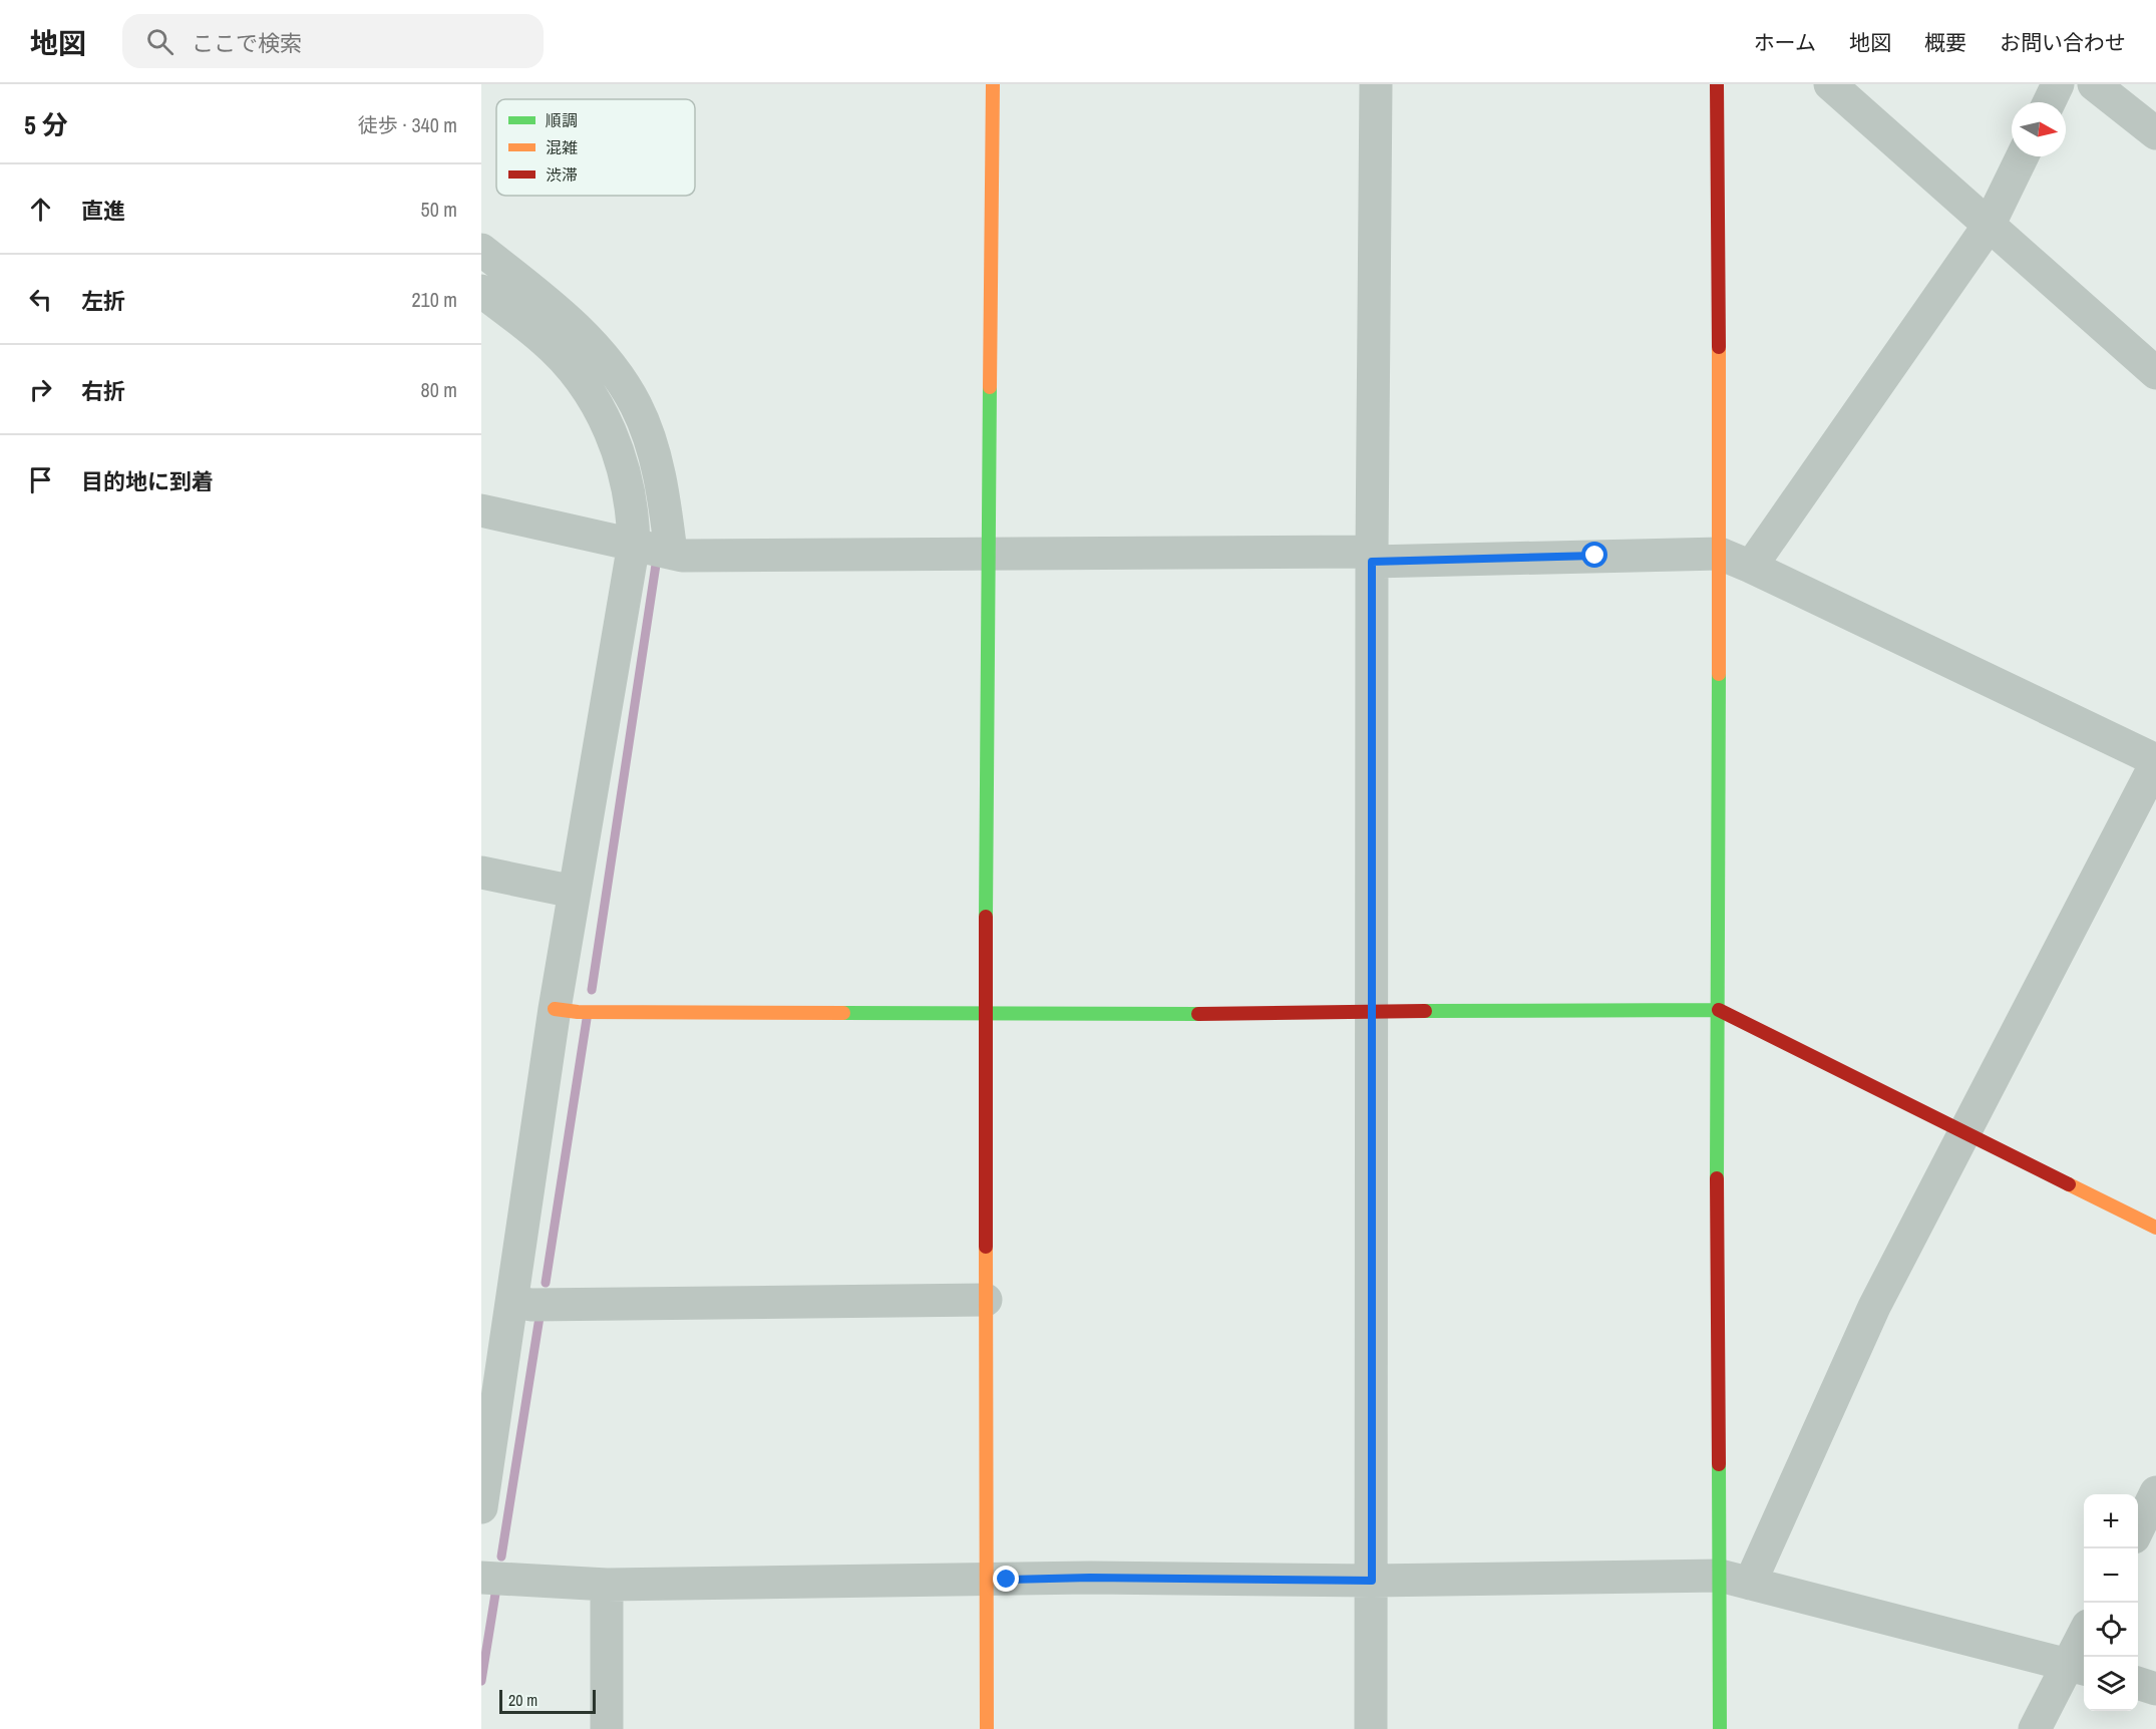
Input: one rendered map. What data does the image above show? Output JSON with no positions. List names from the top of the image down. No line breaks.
{"legend":["順調","混雑","渋滞"],"scale_bar":"20 m","north":"right","page":{"header":"地図","search":"ここで検索","nav":["ホーム","地図","概要","お問い合わせ"],"heading":["5 分","徒歩 · 340 m"],"list":[["直進","50 m"],["左折","210 m"],["右折","80 m"],"目的地に到着"],"map_buttons":["+","−"],"scale":"20 m"}}
